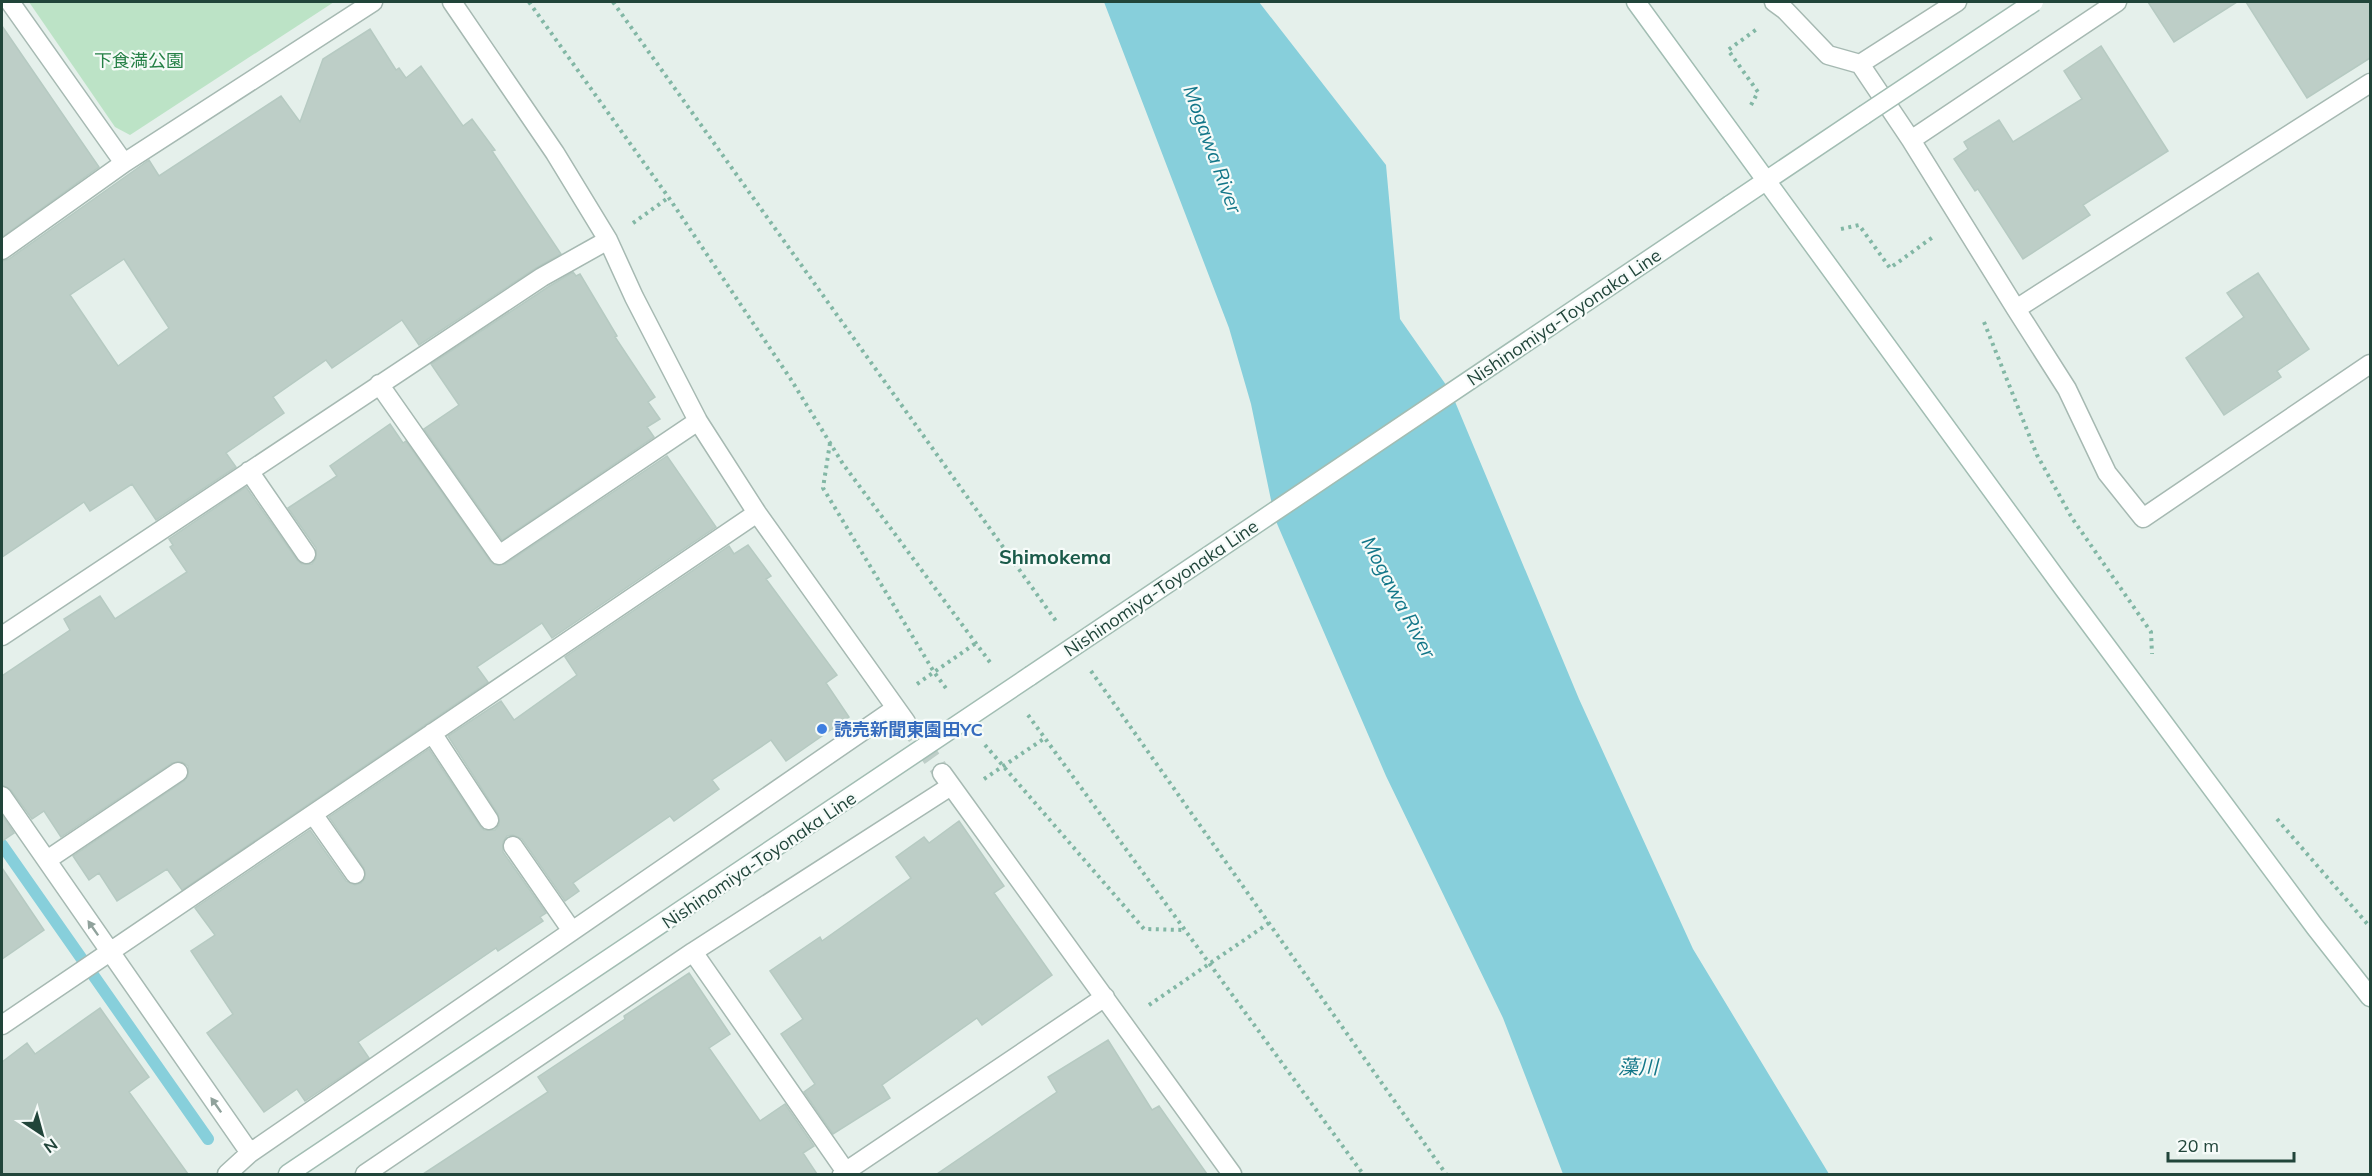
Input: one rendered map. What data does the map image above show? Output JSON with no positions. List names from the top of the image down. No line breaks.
{"streets":{"street":["Nishinomiya-Toyonaka Line"]},"districts":["Shimokema"],"water":["Mogawa River","藻川"],"parks":["下食満公園"],"places":["読売新聞東園田YC"],"scale_bar":"20 m","north":"bottom right"}
